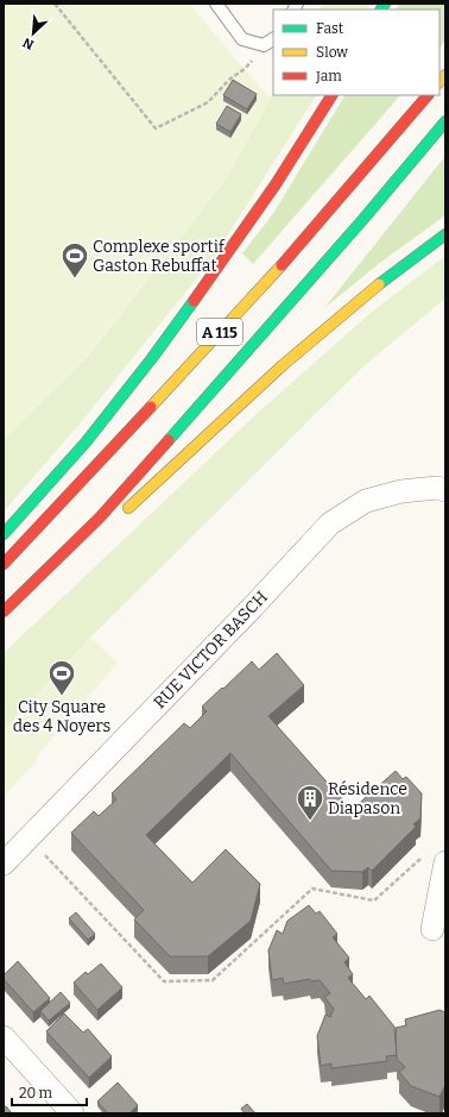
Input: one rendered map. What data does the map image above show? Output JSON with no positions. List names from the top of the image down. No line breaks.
{"streets":{"highway":["A 115"],"street":["RUE VICTOR BASCH"]},"places":{"sports":["Complexe sportif Gaston Rebuffat","City Square des 4 Noyers"],"building":["Résidence Diapason"]},"legend":["Fast","Slow","Jam"],"scale_bar":"20 m","north":"bottom left"}
